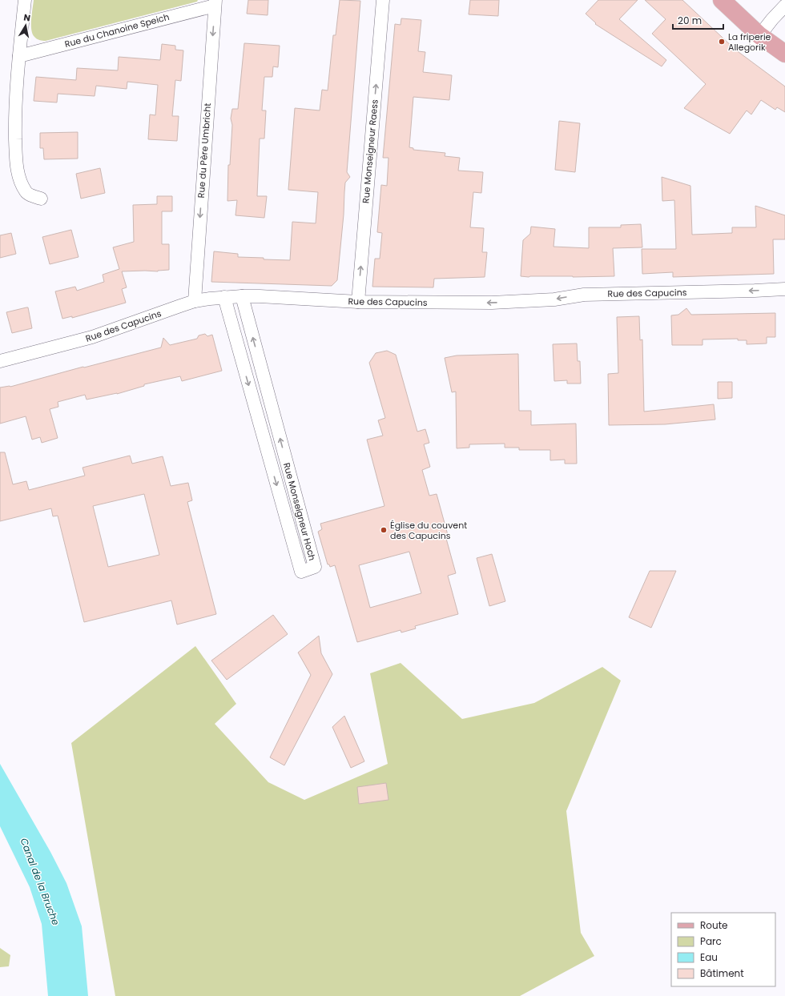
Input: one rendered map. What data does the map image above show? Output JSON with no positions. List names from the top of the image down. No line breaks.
{"streets":{"street":["Rue du Chanoine Speich","Rue du Père Umbricht","Rue Monseigneur Raess","Rue des Capucins","Rue Monseigneur Hoch"]},"crossings":[["Rue du Chanoine Speich","Rue du Père Umbricht"],["Rue du Père Umbricht","Rue des Capucins"],["Rue Monseigneur Raess","Rue des Capucins"],["Rue des Capucins","Rue Monseigneur Hoch"]],"one_way":["Rue du Père Umbricht","Rue Monseigneur Raess","Rue des Capucins"],"water":["Canal de la Bruche"],"places":["La friperie Allegorik","Église du couvent des Capucins"],"legend":["Route","Parc","Eau","Bâtiment"],"scale_bar":"20 m","north":"top"}
